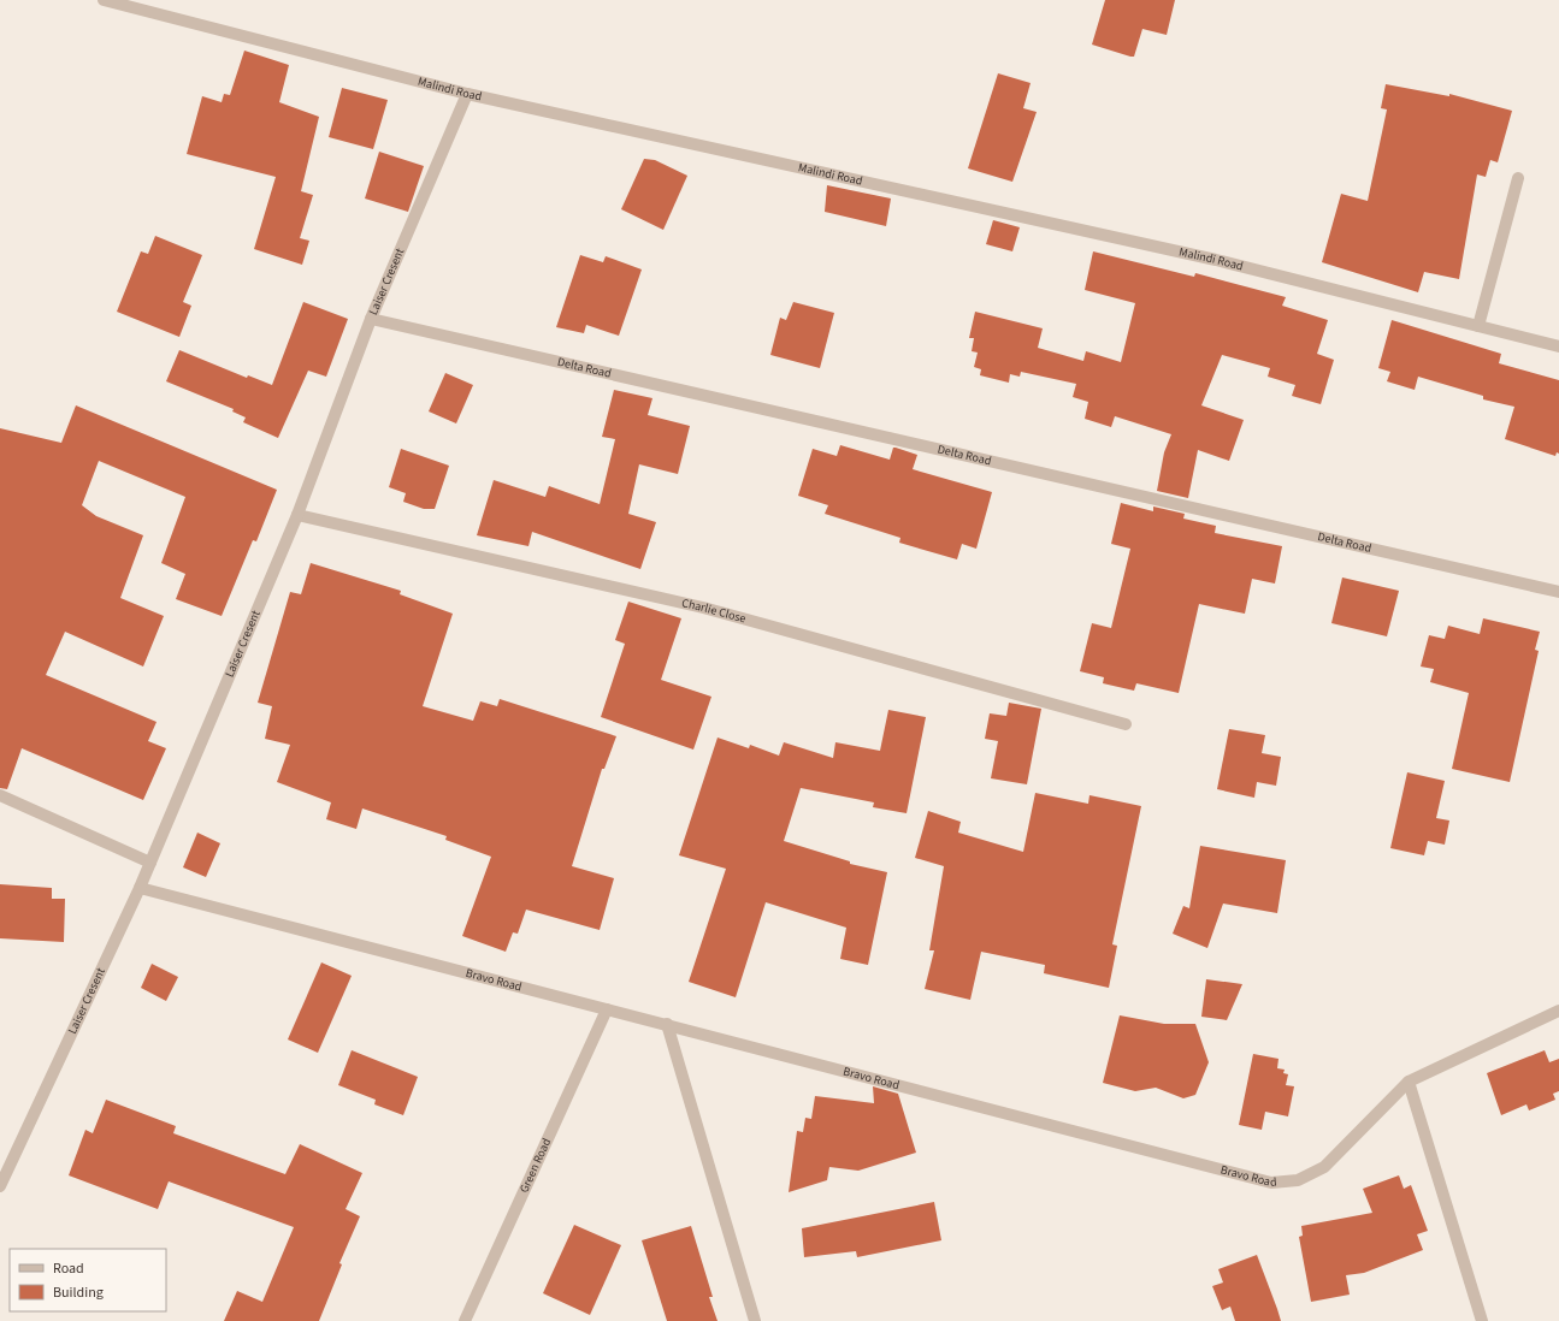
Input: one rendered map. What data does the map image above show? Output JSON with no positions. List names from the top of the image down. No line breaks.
{"streets":{"street":["Malindi Road","Laiser Cresent","Delta Road","Charlie Close","Bravo Road","Green Road"]},"crossings":[["Malindi Road","Laiser Cresent"],["Laiser Cresent","Delta Road"],["Laiser Cresent","Charlie Close"],["Laiser Cresent","Bravo Road"],["Bravo Road","Green Road"]],"legend":["Road","Building"]}
